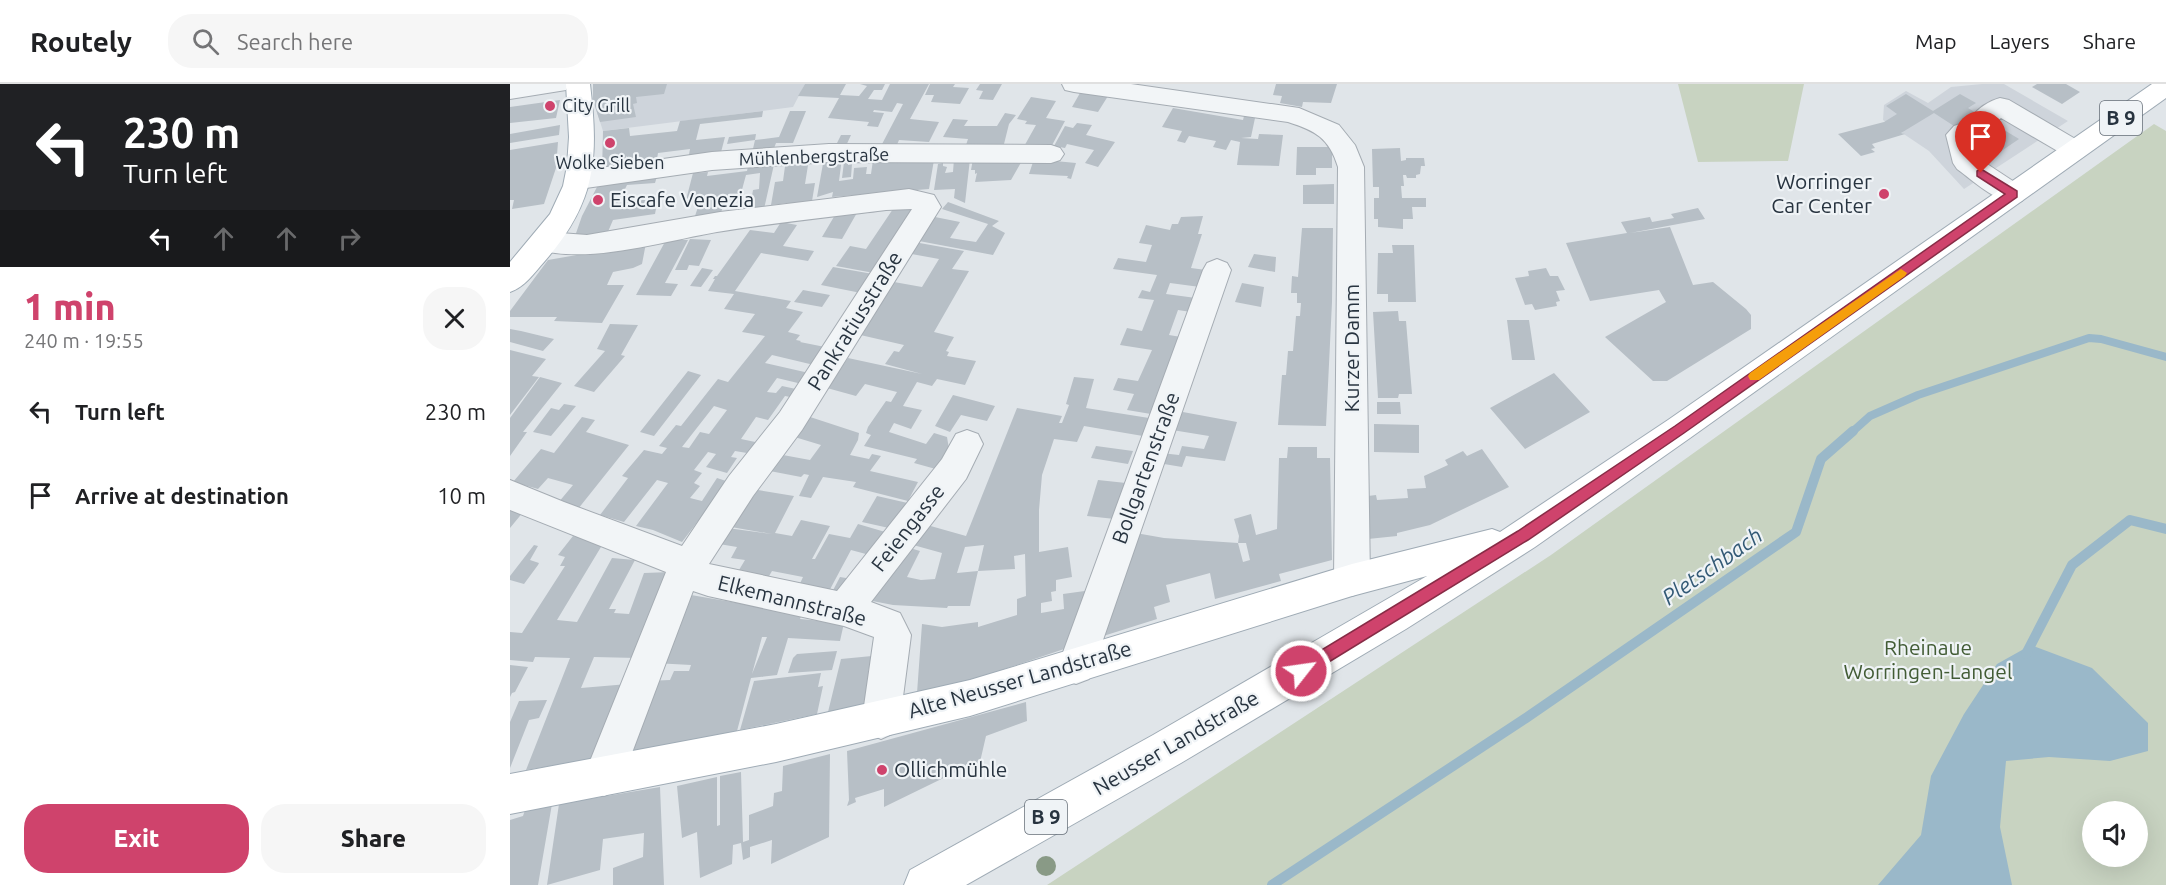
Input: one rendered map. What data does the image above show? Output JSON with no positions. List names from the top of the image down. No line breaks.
{"streets":{"main road":["B 9","Alte Neusser Landstraße","Neusser Landstraße"],"street":["Mühlenbergstraße","Pankratiusstraße","Kurzer Damm","Bollgartenstraße","Feiengasse","Elkemannstraße"]},"crossings":[["Pankratiusstraße","Elkemannstraße"],["Pankratiusstraße","Alte Neusser Landstraße"],["Kurzer Damm","Alte Neusser Landstraße"],["Bollgartenstraße","Alte Neusser Landstraße"],["Feiengasse","Elkemannstraße"],["Elkemannstraße","Alte Neusser Landstraße"],["Alte Neusser Landstraße","Neusser Landstraße"]],"water":["Pletschbach"],"parks":["Rheinaue Worringen-Langel"],"places":["City Grill","Wolke Sieben","Worringer Car Center","Eiscafe Venezia","Ollichmühle"],"page":{"header":"Routely","search":"Search here","nav":["Map","Layers","Share"],"turn":["230 m","Turn left"],"heading":["1 min","240 m · 19:55"],"list":[{"name":"Turn left","value":"230 m"},{"name":"Arrive at destination","value":"10 m"}],"buttons":["Exit","Share"]}}
